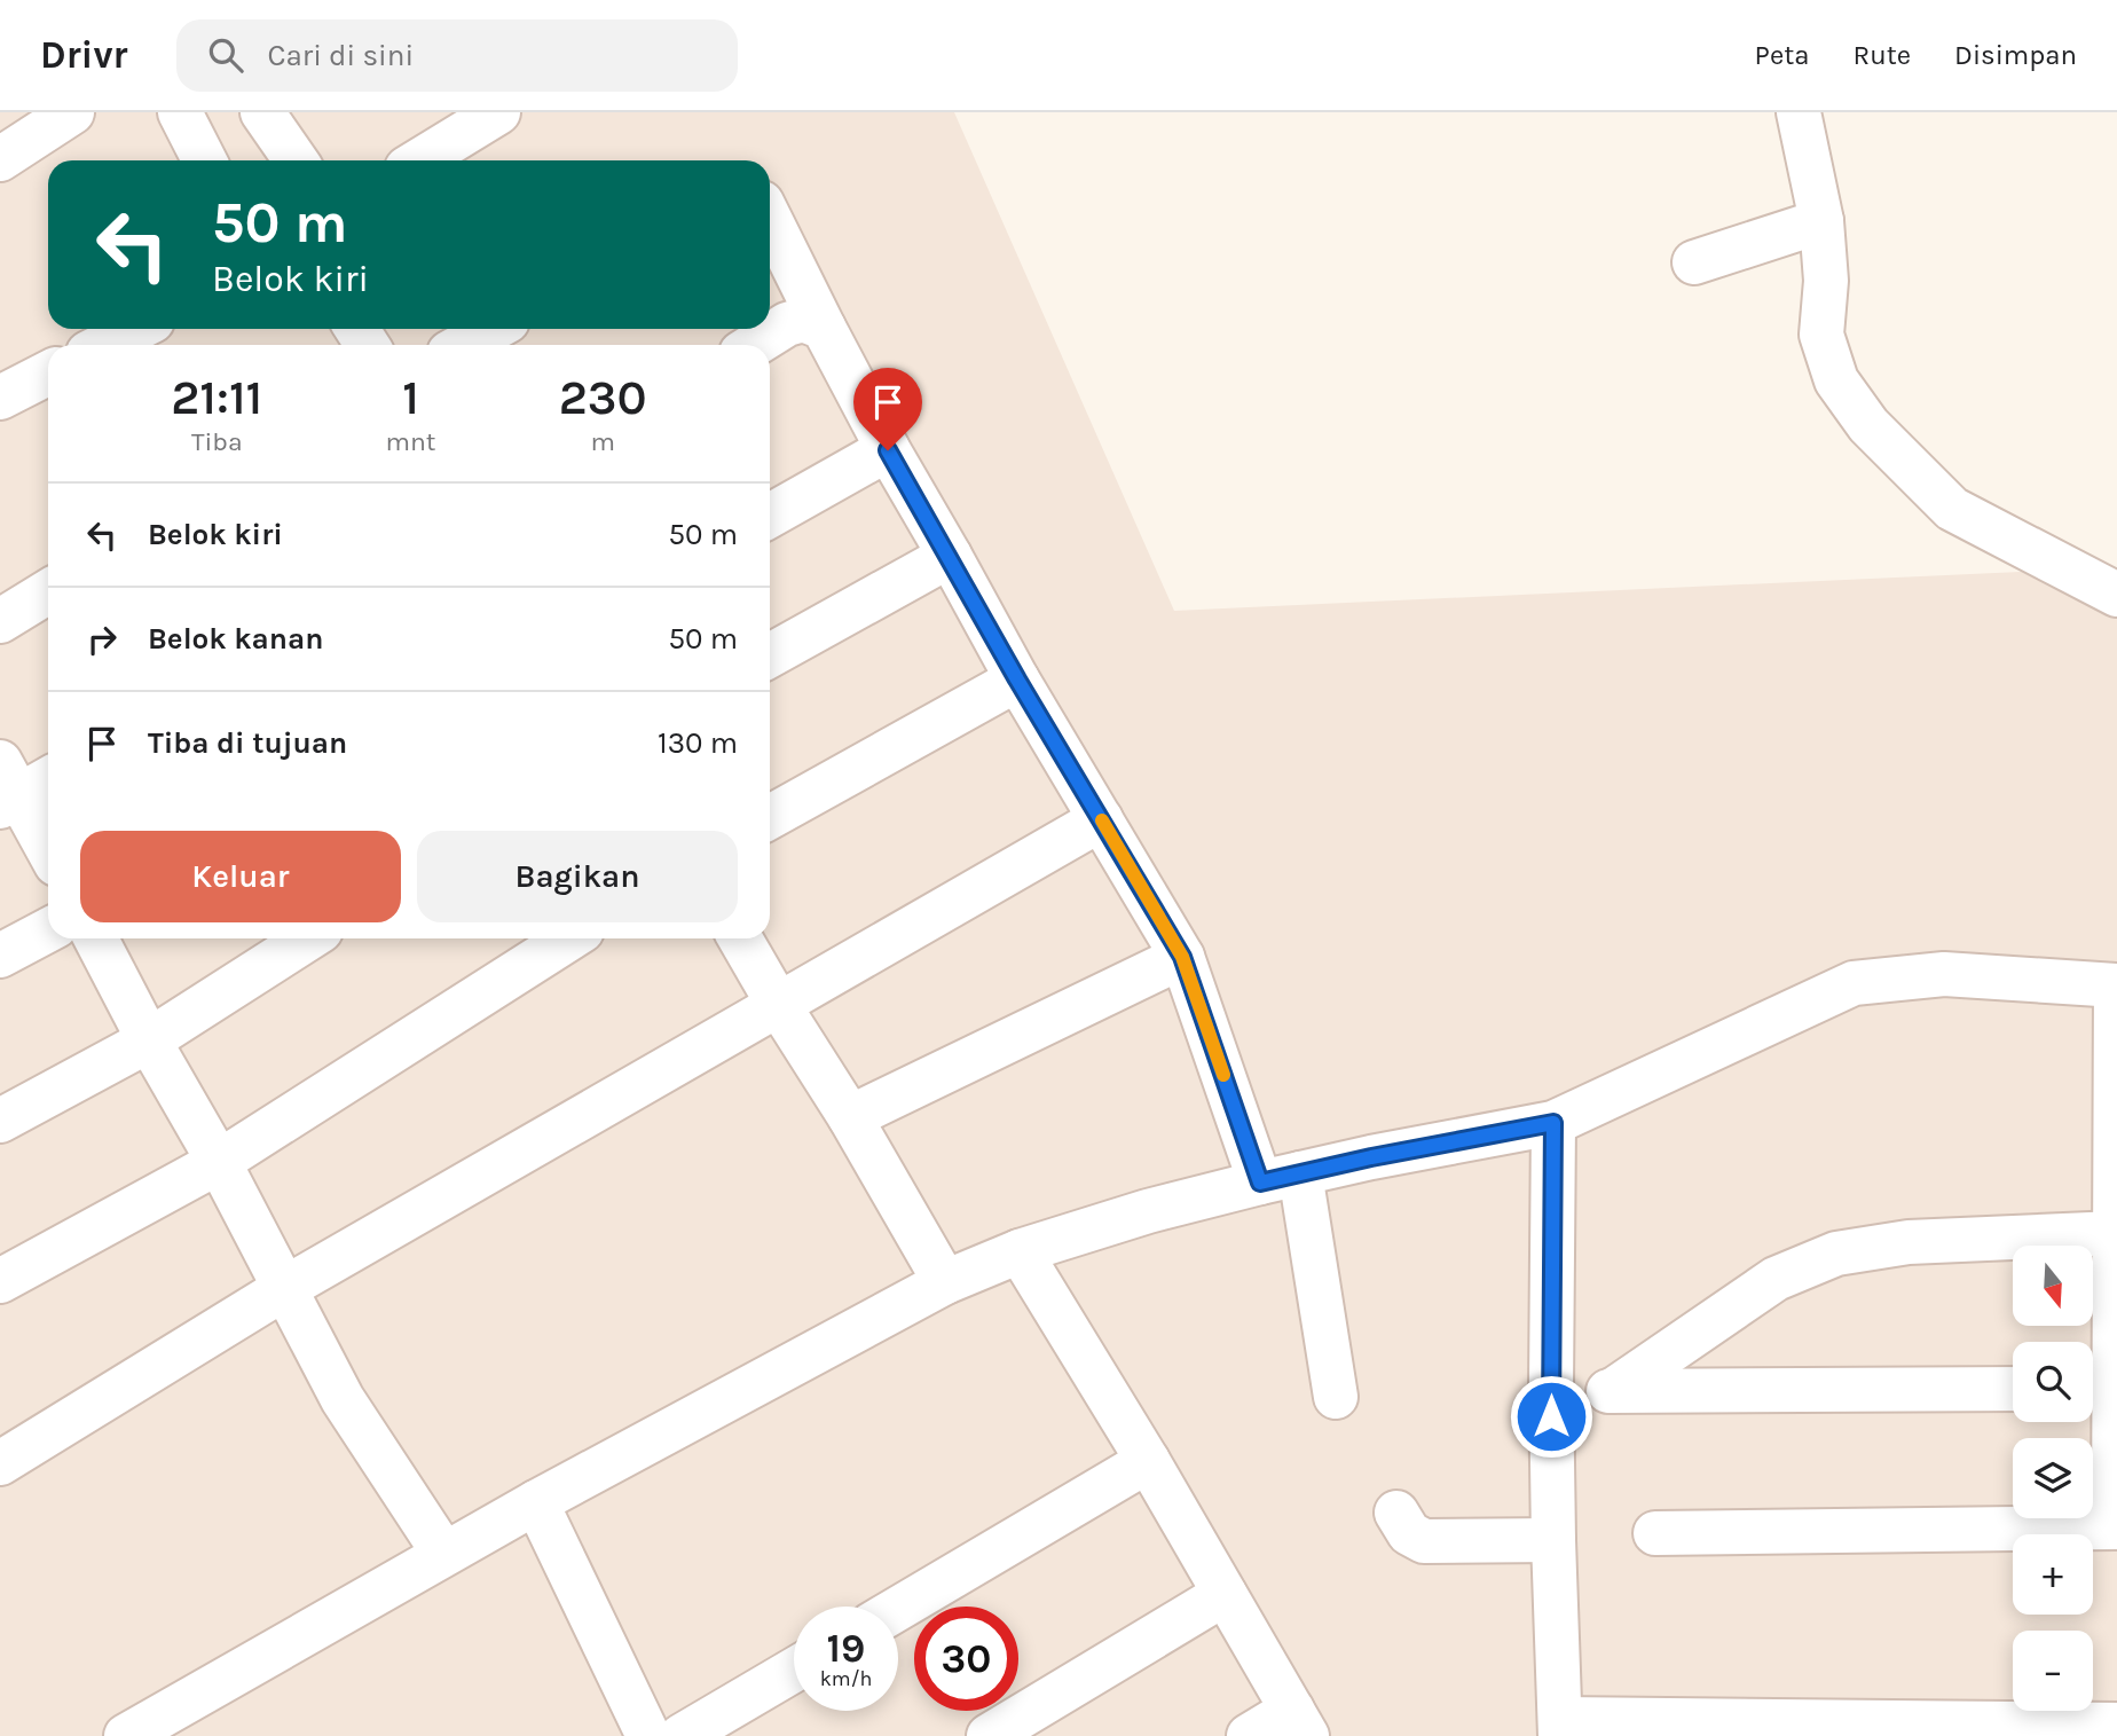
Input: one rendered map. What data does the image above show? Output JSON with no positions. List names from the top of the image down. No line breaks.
{"north":"bottom","page":{"header":"Drivr","search":"Cari di sini","nav":["Peta","Rute","Disimpan"],"turn":["50 m","Belok kiri"],"eta":["21:11","Tiba","1","mnt","230","m"],"list":[{"name":"Belok kiri","value":"50 m"},{"name":"Belok kanan","value":"50 m"},{"name":"Tiba di tujuan","value":"130 m"}],"buttons":["Keluar","Bagikan"],"map_buttons":["+","−"],"speed":"19 km/h","limit":"30"}}
